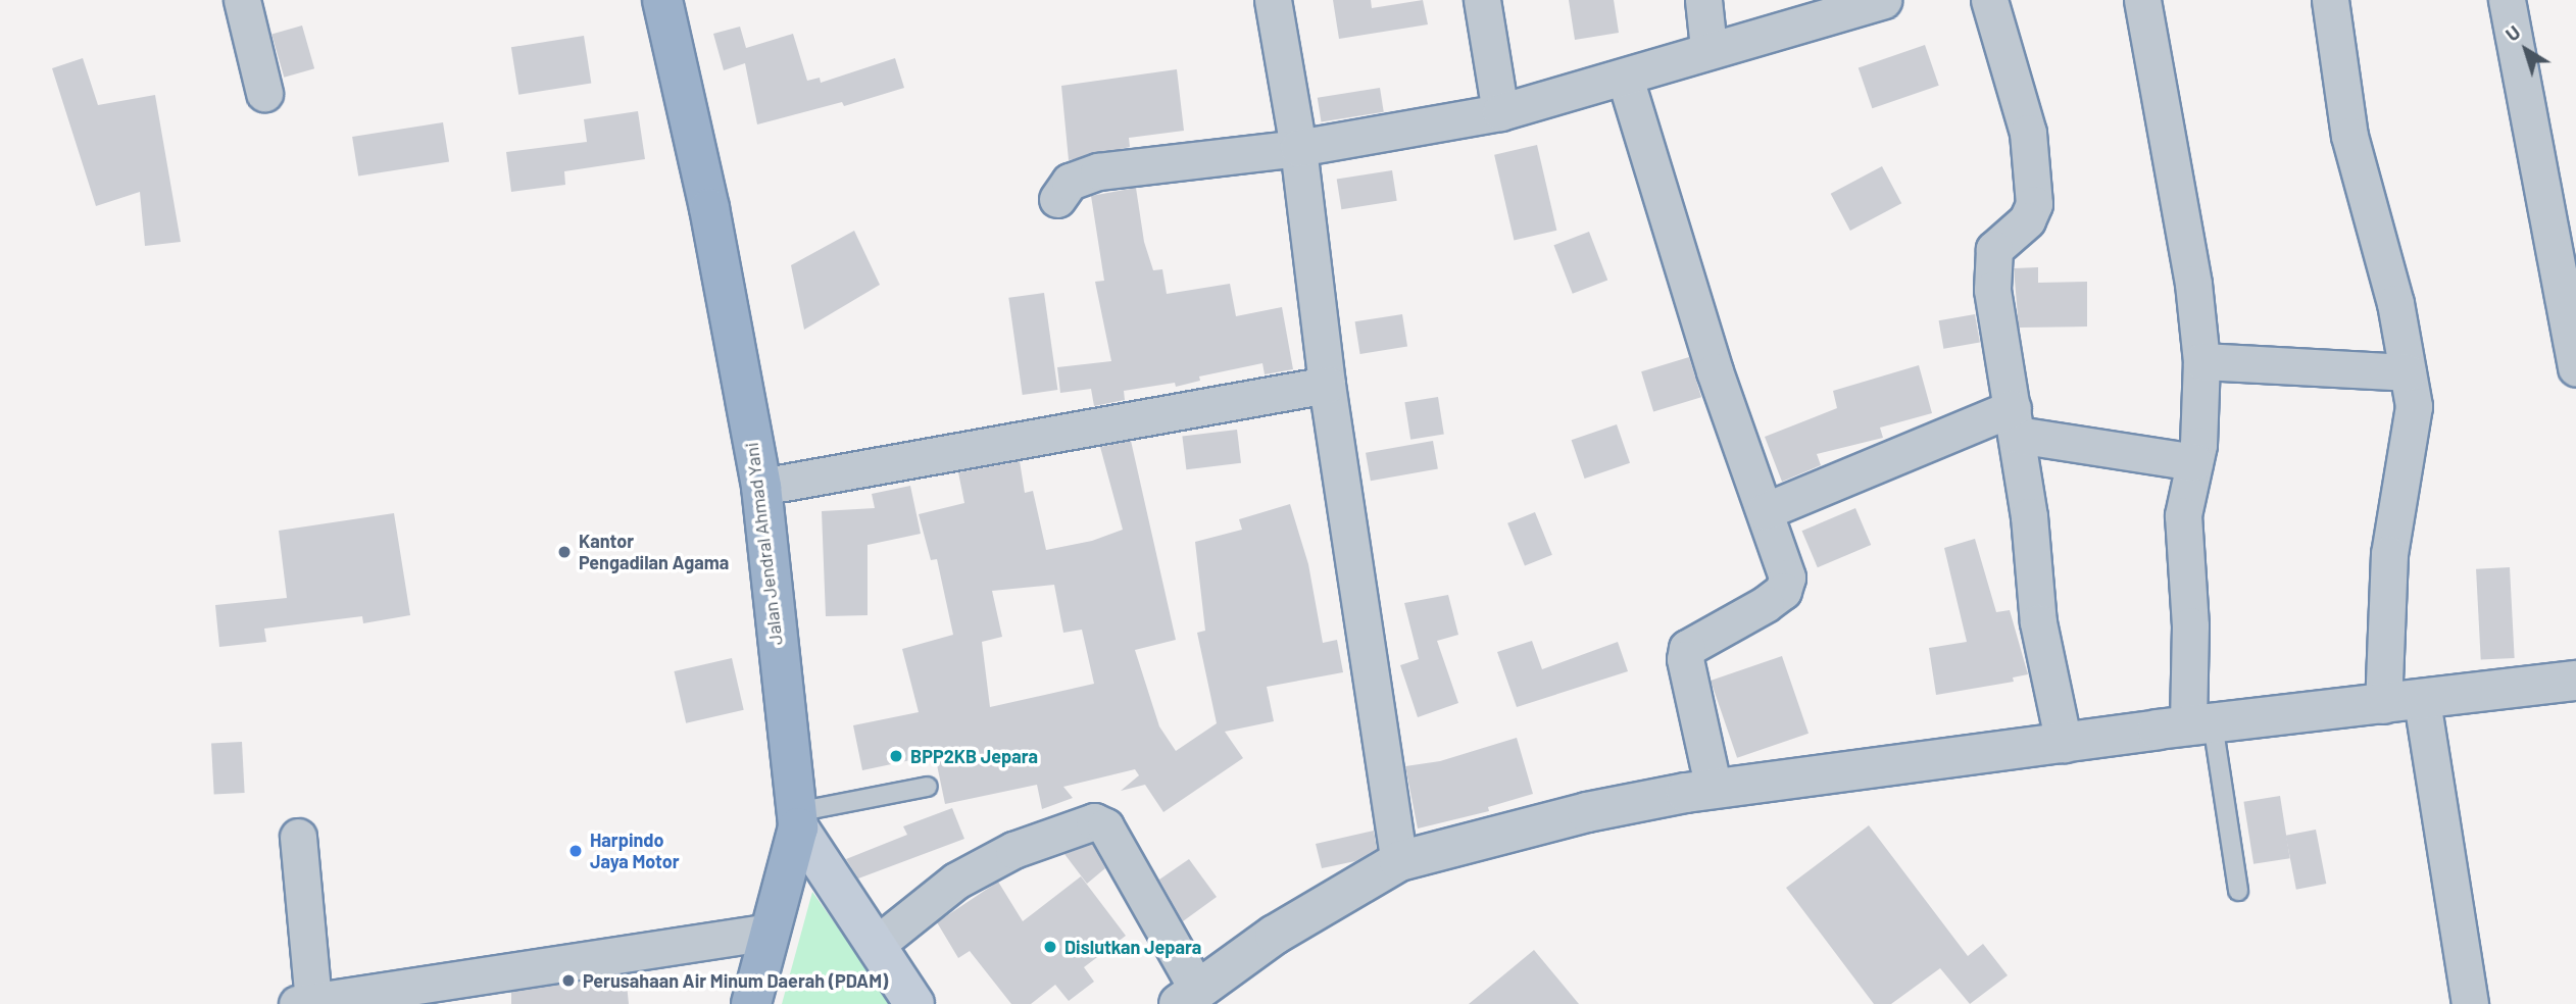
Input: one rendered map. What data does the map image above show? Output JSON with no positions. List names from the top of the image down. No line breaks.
{"streets":{"highway":["Jalan Jendral Ahmad Yani"]},"places":["Kantor Pengadilan Agama","BPP2KB Jepara","Harpindo Jaya Motor","Dislutkan Jepara","Perusahaan Air Minum Daerah (PDAM)"],"north":"top left"}
